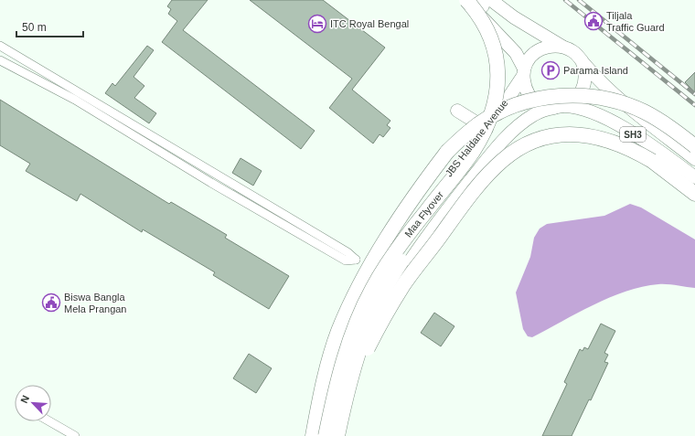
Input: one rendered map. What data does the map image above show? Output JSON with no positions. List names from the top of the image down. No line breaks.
{"streets":{"highway":["Maa Flyover"],"main road":["SH3","JBS Haldane Avenue"]},"crossings":[["SH3","JBS Haldane Avenue"]],"places":{"public building":["Tiljala Traffic Guard","Biswa Bangla Mela Prangan"],"hotel":["ITC Royal Bengal"],"parking":["Parama Island"]},"scale_bar":"50 m","north":"top left"}
